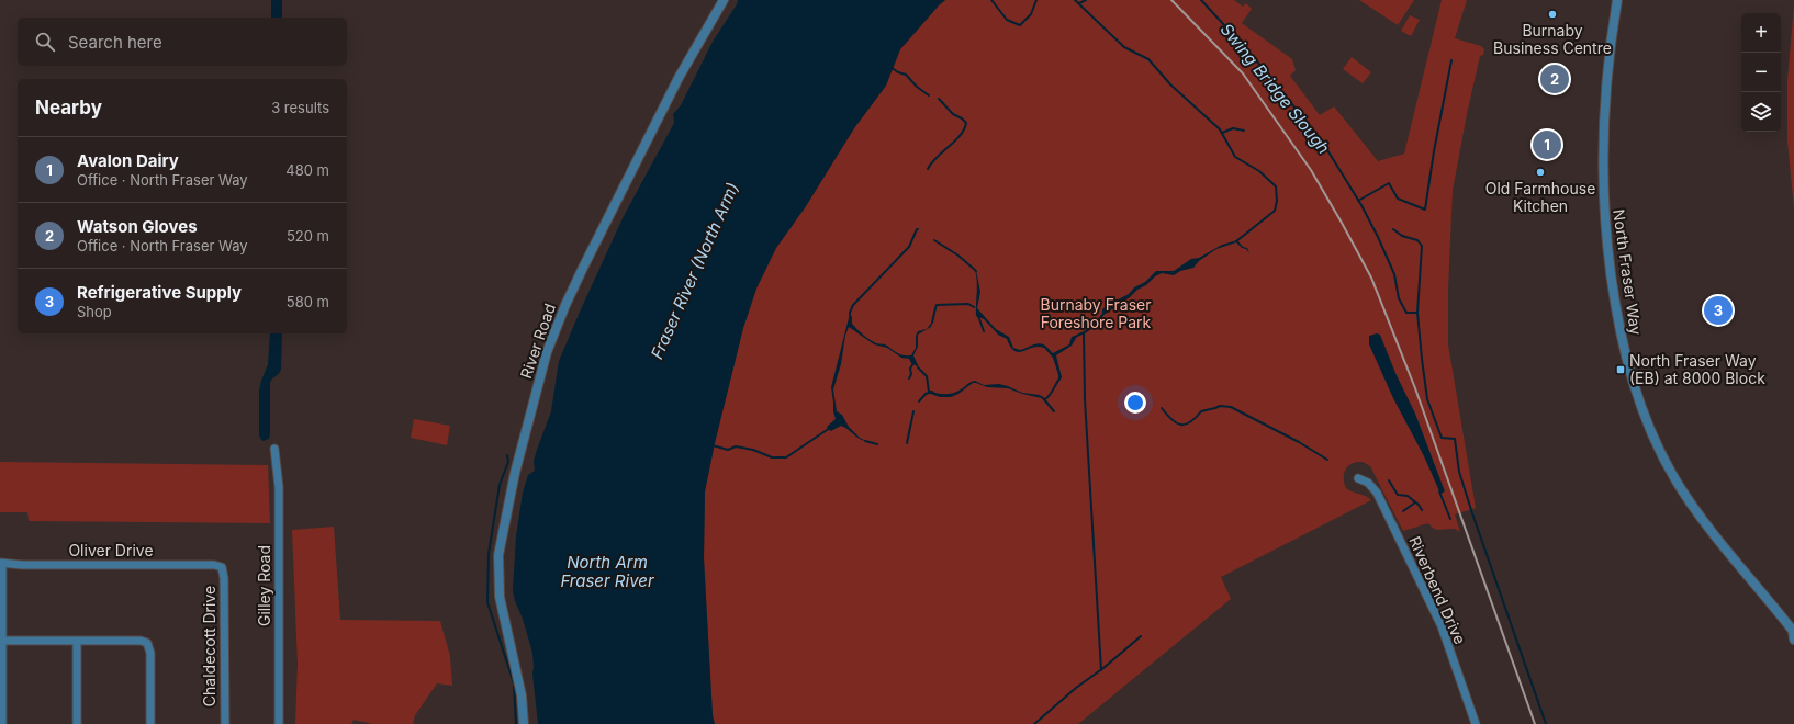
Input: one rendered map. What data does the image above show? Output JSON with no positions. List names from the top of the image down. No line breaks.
{"streets":{"street":["North Fraser Way","River Road","Oliver Drive","Gilley Road","Riverbend Drive","Chaldecott Drive"]},"crossings":[["Oliver Drive","Chaldecott Drive"]],"water":["Swing Bridge Slough","Fraser River (North Arm)","North Arm Fraser River"],"parks":["Burnaby Fraser Foreshore Park"],"places":{"other":["Burnaby Business Centre","Old Farmhouse Kitchen"],"transit":["North Fraser Way (EB) at 8000 Block"]},"page":{"map_buttons":["+","−"],"search":"Search here","pins":["2","1","3"],"heading":["Nearby","3 results"],"list":[{"mark":"1","name":"Avalon Dairy","note":"Office · North Fraser Way","value":"480 m"},{"mark":"2","name":"Watson Gloves","note":"Office · North Fraser Way","value":"520 m"},{"mark":"3","name":"Refrigerative Supply","note":"Shop","value":"580 m"}]}}
